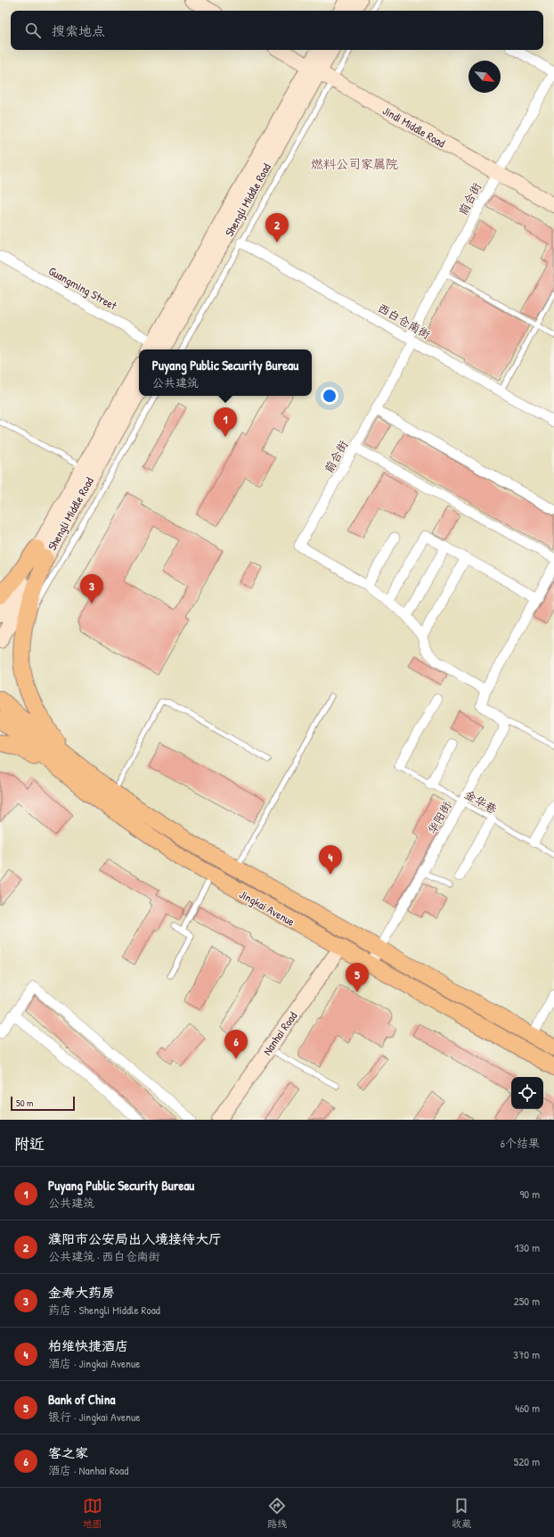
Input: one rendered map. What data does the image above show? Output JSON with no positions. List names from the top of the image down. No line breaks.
{"streets":{"main road":["Jindi Middle Road","Shengli Middle Road","Jingkai Avenue","Nanhai Road"],"street":["前合街","Guangming Street","西白仓南街","华阳街"],"lane":["金华巷"]},"crossings":[["Jindi Middle Road","前合街"],["Jindi Middle Road","Shengli Middle Road"],["前合街","西白仓南街"],["Shengli Middle Road","Guangming Street"],["金华巷","华阳街"],["华阳街","Jingkai Avenue"],["Jingkai Avenue","Nanhai Road"]],"districts":["燃料公司家属院"],"scale_bar":"50 m","north":"bottom right","page":{"search":"搜索地点","pins":["2","1","3","4","5","6"],"popup":["Puyang Public Security Bureau","公共建筑"],"scale":"50 m","heading":["附近","6个结果"],"list":[{"mark":"1","name":"Puyang Public Security Bureau","note":"公共建筑","value":"90 m"},{"mark":"2","name":"濮阳市公安局出入境接待大厅","note":"公共建筑 · 西白仓南街","value":"130 m"},{"mark":"3","name":"金寿大药房","note":"药店 · Shengli Middle Road","value":"250 m"},{"mark":"4","name":"柏维快捷酒店","note":"酒店 · Jingkai Avenue","value":"370 m"},{"mark":"5","name":"Bank of China","note":"银行 · Jingkai Avenue","value":"460 m"},{"mark":"6","name":"客之家","note":"酒店 · Nanhai Road","value":"520 m"}],"nav":["地图","路线","收藏"]}}
